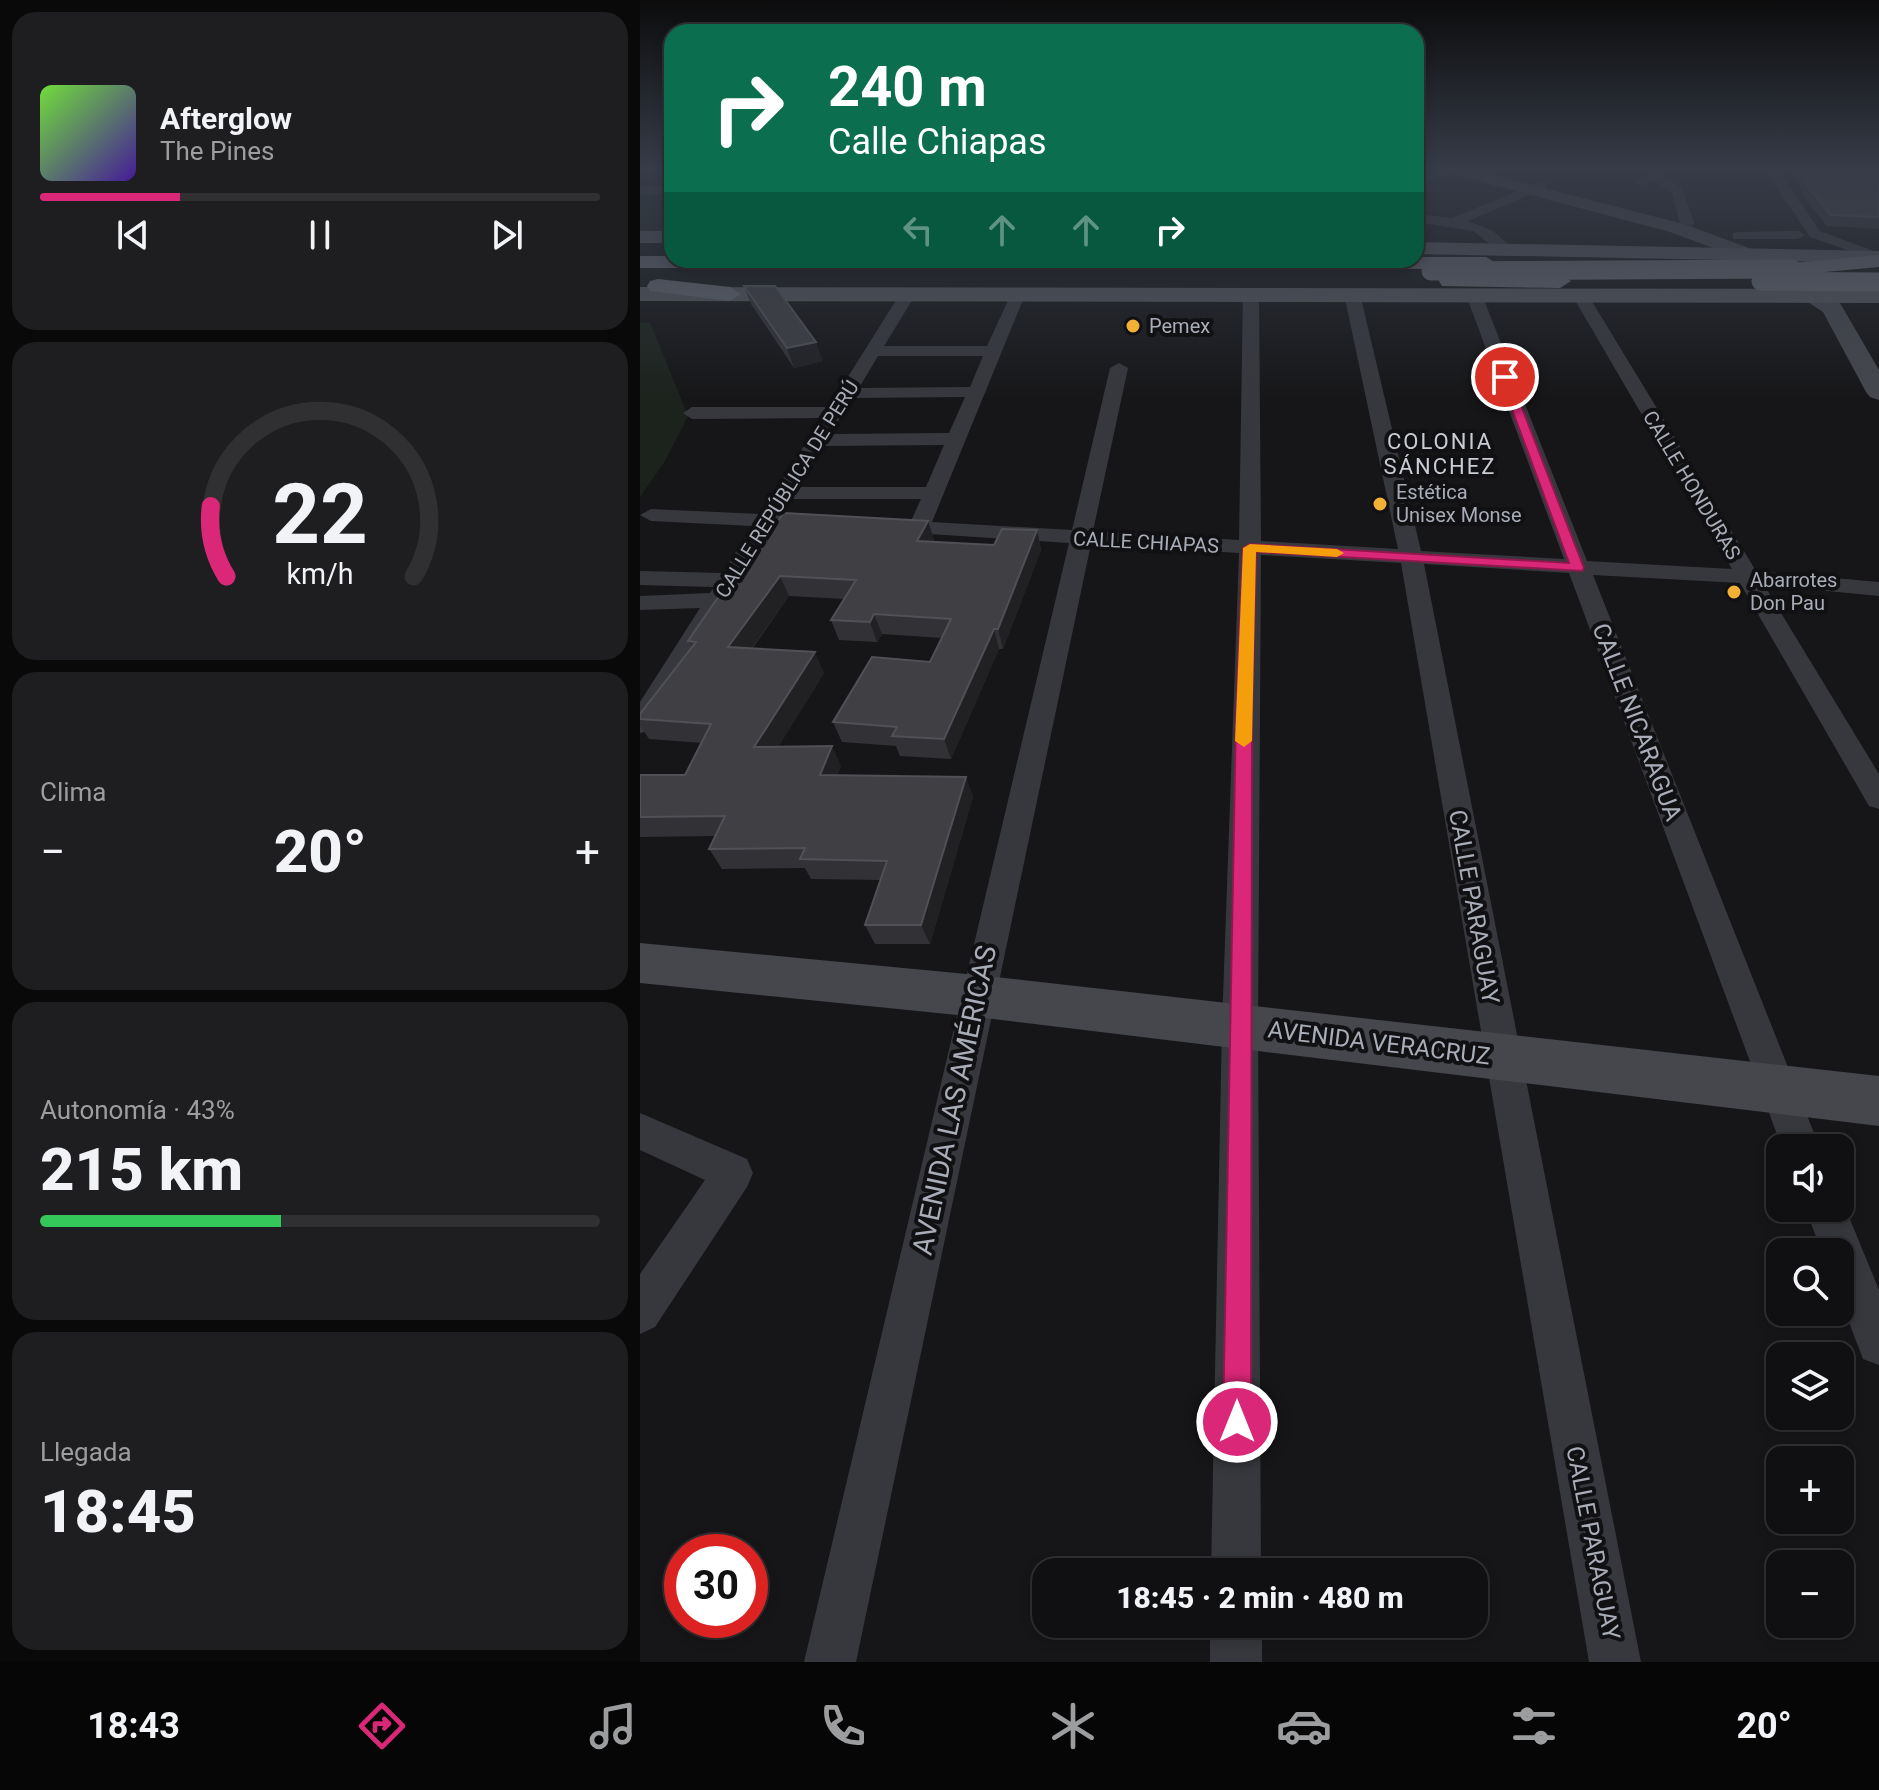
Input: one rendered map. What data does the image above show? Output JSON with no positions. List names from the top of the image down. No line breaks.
{"streets":{"street":["CALLE HONDURAS","CALLE REPÚBLICA DE PERÚ","CALLE CHIAPAS","CALLE NICARAGUA","CALLE PARAGUAY","AVENIDA VERACRUZ","AVENIDA LAS AMÉRICAS"]},"crossings":[["CALLE HONDURAS","CALLE CHIAPAS"],["CALLE CHIAPAS","CALLE NICARAGUA"],["CALLE CHIAPAS","CALLE PARAGUAY"],["CALLE CHIAPAS","AVENIDA LAS AMÉRICAS"],["CALLE NICARAGUA","AVENIDA VERACRUZ"],["CALLE PARAGUAY","AVENIDA VERACRUZ"],["AVENIDA VERACRUZ","AVENIDA LAS AMÉRICAS"]],"districts":["COLONIA SÁNCHEZ"],"places":["Pemex","Estética Unisex Monse","Abarrotes Don Pau"],"page":{"turn":["240 m","Calle Chiapas"],"song":["Afterglow","The Pines"],"tile":["Clima",["Autonomía · 43%","215 km"],["Llegada","18:45"]],"heat":["−","20°","+"],"map_buttons":["+","−"],"limit":"30","trip":"18:45 · 2 min · 480 m","tabs":["18:43","20°"],"gauge":["22","km/h"]}}
